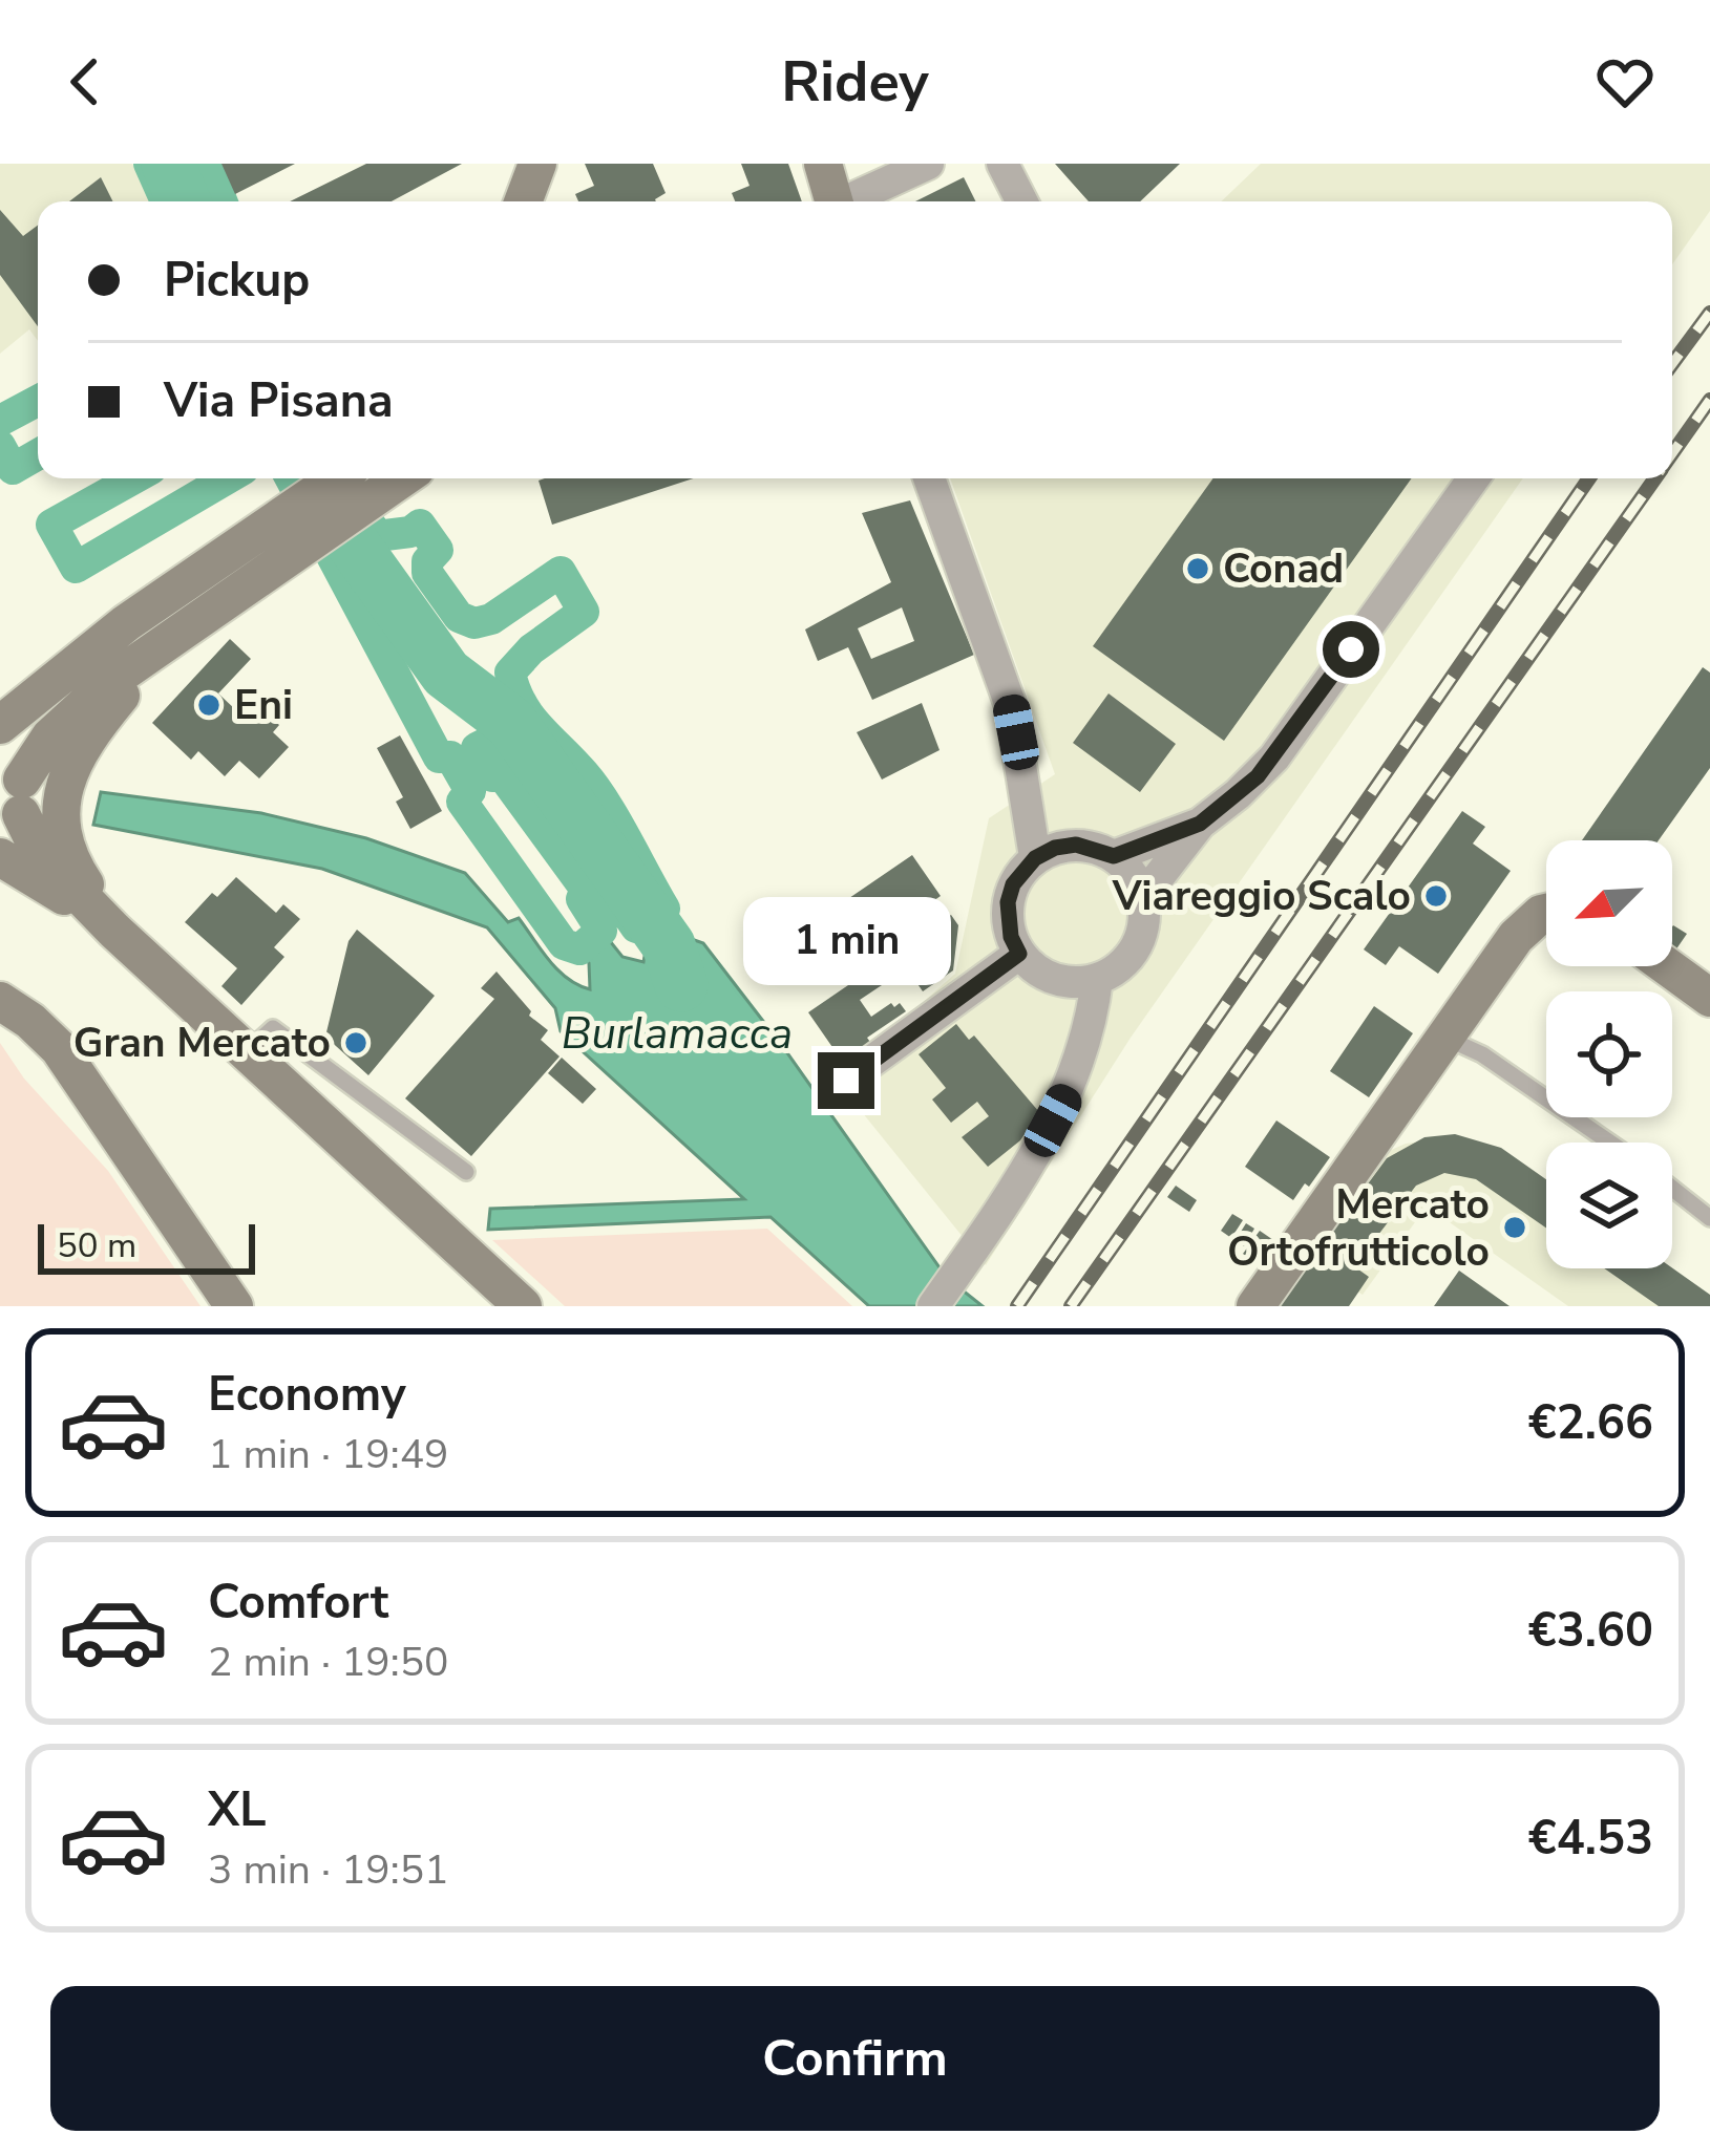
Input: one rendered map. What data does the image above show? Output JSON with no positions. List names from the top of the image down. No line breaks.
{"water":["Burlamacca"],"places":["Conad","Eni","Viareggio Scalo","Gran Mercato","Mercato Ortofrutticolo"],"scale_bar":"50 m","north":"bottom left","page":{"header":"Ridey","banner":["Pickup","Via Pisana"],"bubble":"1 min","scale":"50 m","list":[{"name":"Economy","note":"1 min · 19:49","value":"€2.66"},{"name":"Comfort","note":"2 min · 19:50","value":"€3.60"},{"name":"XL","note":"3 min · 19:51","value":"€4.53"}],"buttons":"Confirm"}}
